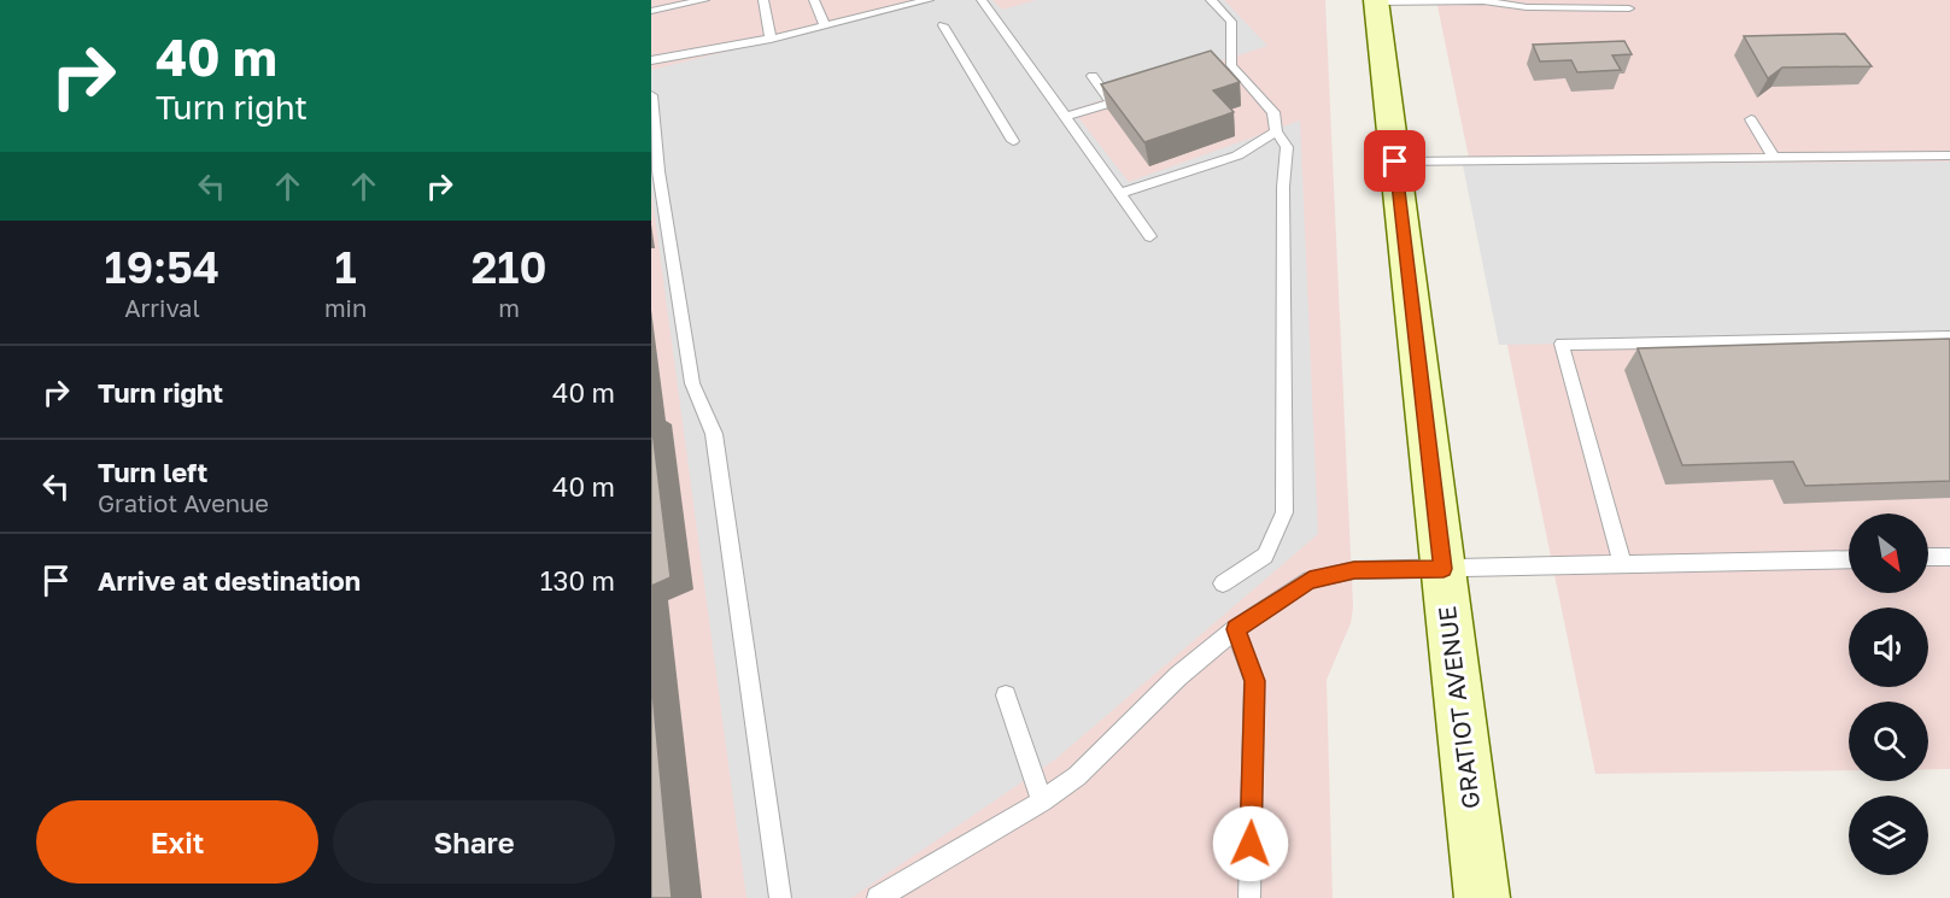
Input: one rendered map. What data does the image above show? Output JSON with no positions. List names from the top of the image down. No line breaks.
{"streets":{"main road":["GRATIOT AVENUE"]},"north":"bottom right","page":{"turn":["40 m","Turn right"],"eta":["19:54","Arrival","1","min","210","m"],"list":[{"name":"Turn right","value":"40 m"},{"name":"Turn left","note":"Gratiot Avenue","value":"40 m"},{"name":"Arrive at destination","value":"130 m"}],"buttons":["Exit","Share"]}}
